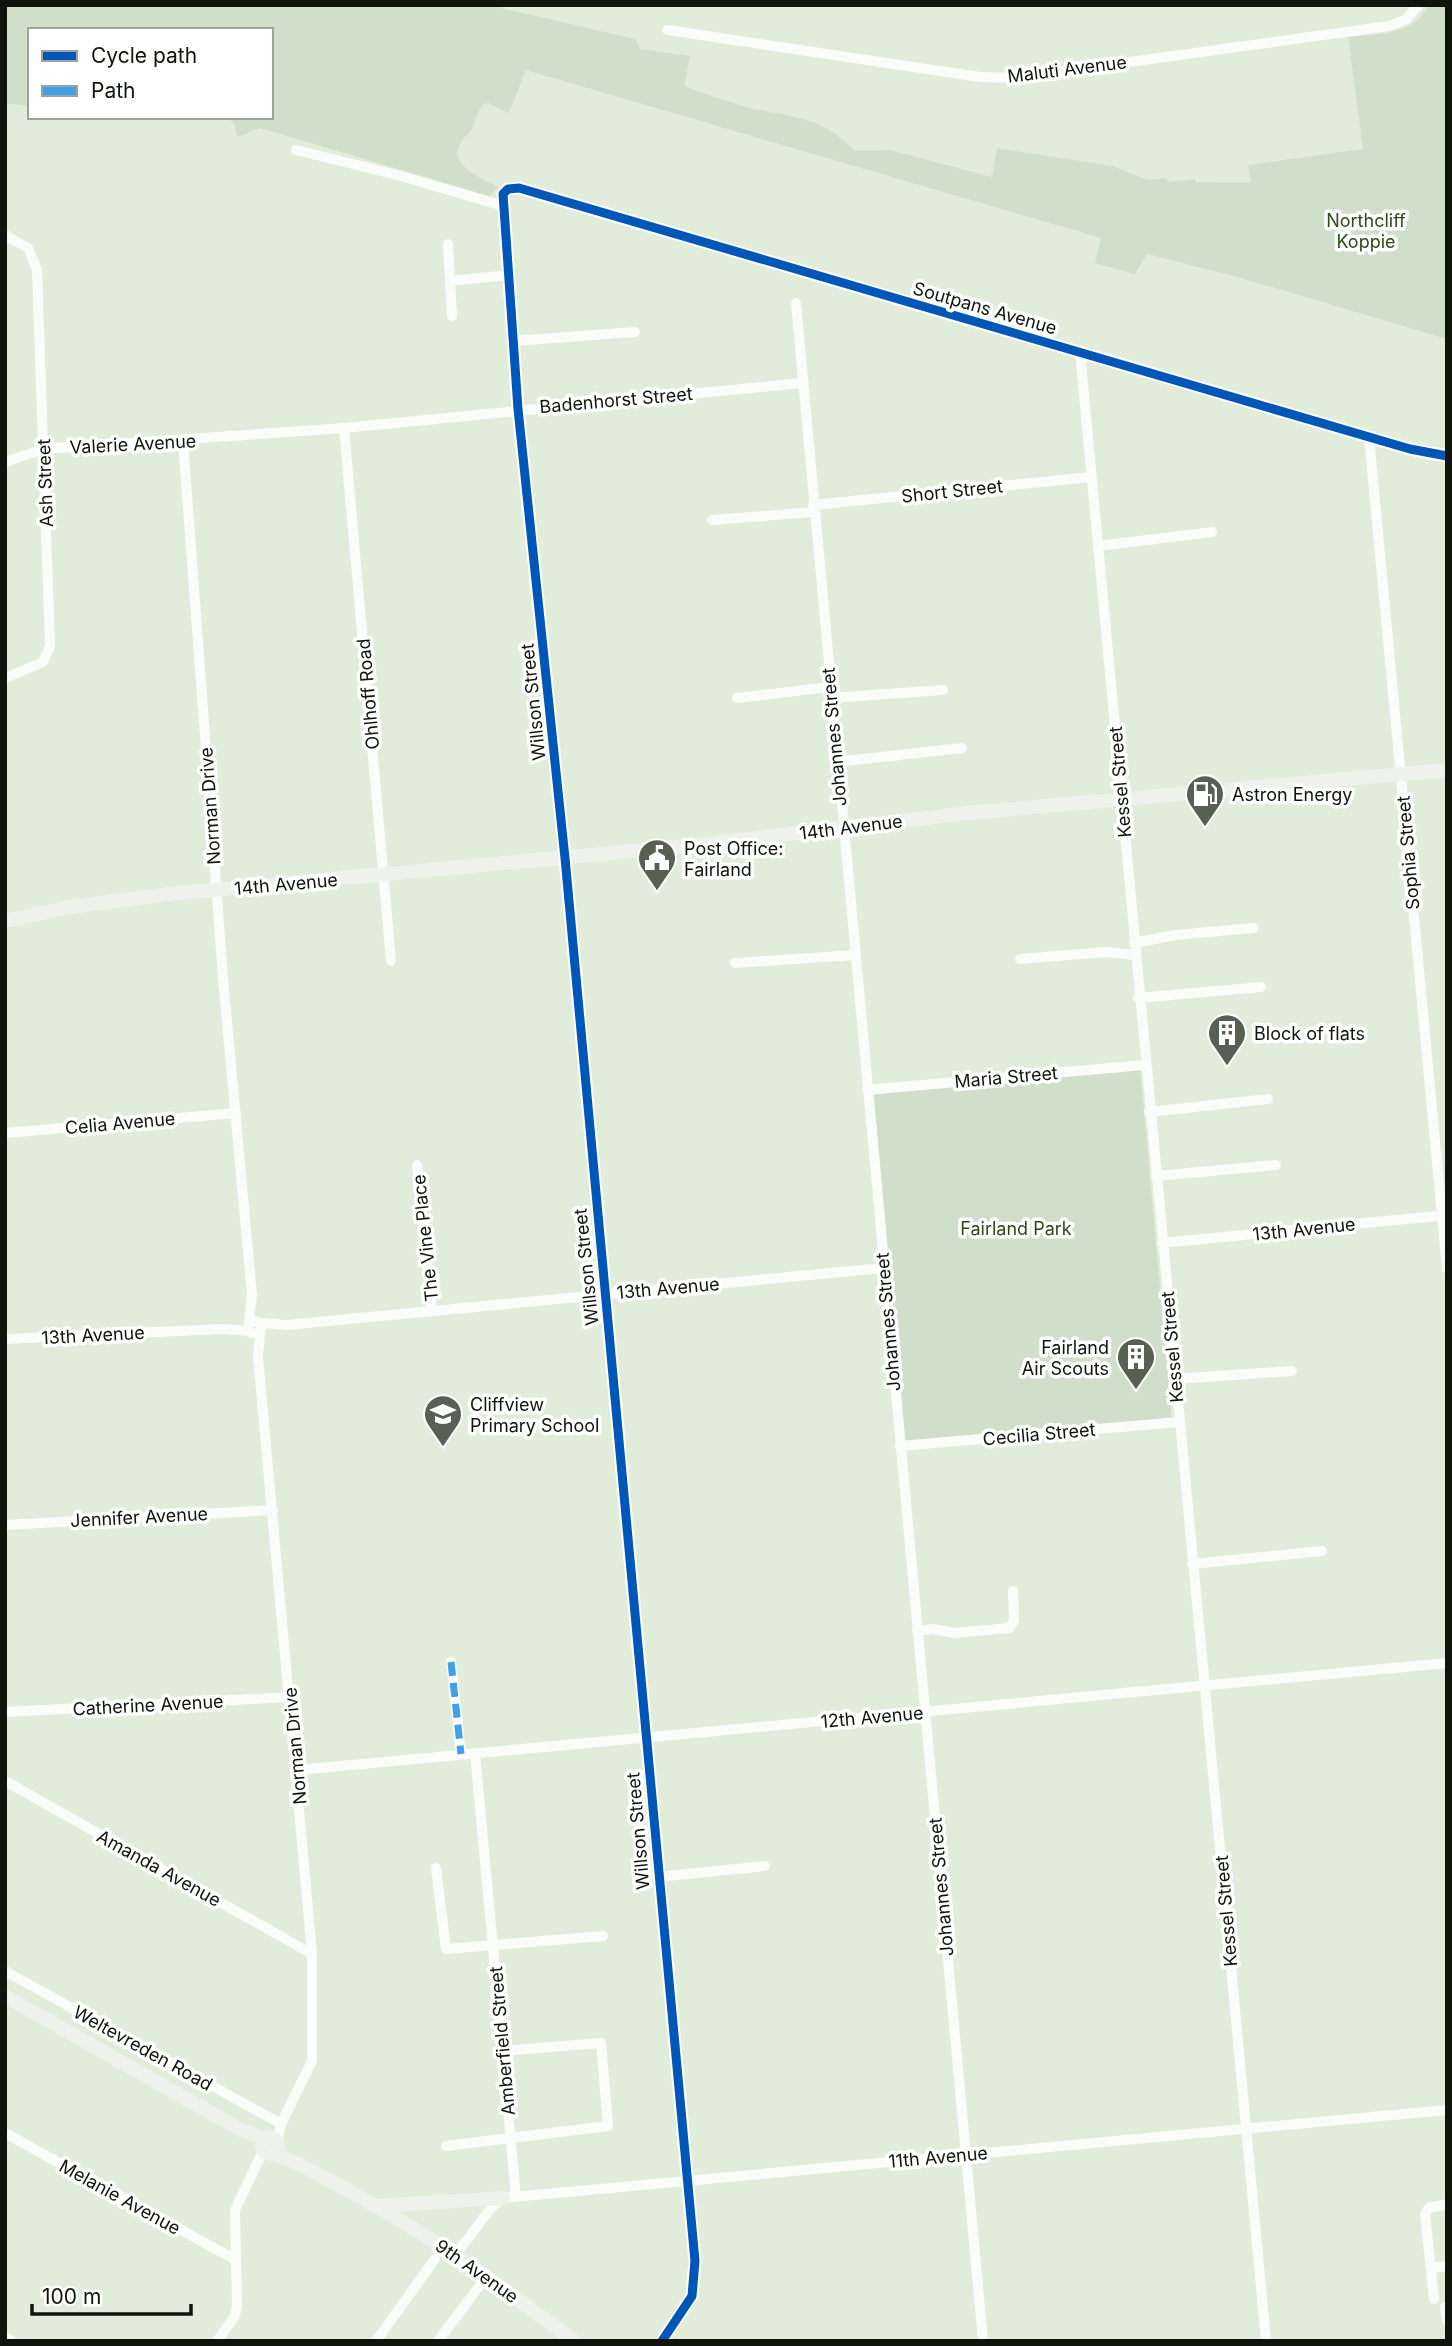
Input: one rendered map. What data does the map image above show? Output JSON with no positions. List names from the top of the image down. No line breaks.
{"streets":{"main road":["14th Avenue","Weltevreden Road","9th Avenue"],"street":["Maluti Avenue","Soutpans Avenue","Badenhorst Street","Valerie Avenue","Ash Street","Short Street","Ohlhoff Road","Willson Street","Johannes Street","Kessel Street","Norman Drive","Sophia Street","Maria Street","Celia Avenue","13th Avenue","The Vine Place","Cecilia Street","Jennifer Avenue","Catherine Avenue","12th Avenue","Amanda Avenue","Amberfield Street","11th Avenue","Melanie Avenue"]},"crossings":[["Soutpans Avenue","Willson Street"],["Soutpans Avenue","Kessel Street"],["Soutpans Avenue","Sophia Street"],["Badenhorst Street","Valerie Avenue"],["Badenhorst Street","Ohlhoff Road"],["Badenhorst Street","Willson Street"],["Badenhorst Street","Johannes Street"],["Valerie Avenue","Ash Street"],["Valerie Avenue","Norman Drive"],["Short Street","Johannes Street"],["Short Street","Kessel Street"],["Ohlhoff Road","14th Avenue"],["Willson Street","14th Avenue"],["Willson Street","13th Avenue"],["Willson Street","12th Avenue"],["Willson Street","11th Avenue"],["Johannes Street","14th Avenue"],["Johannes Street","Maria Street"],["Johannes Street","13th Avenue"],["Johannes Street","Cecilia Street"],["Johannes Street","12th Avenue"],["Johannes Street","11th Avenue"],["Kessel Street","14th Avenue"],["Kessel Street","Maria Street"],["Kessel Street","13th Avenue"],["Kessel Street","Cecilia Street"],["Kessel Street","12th Avenue"],["Kessel Street","11th Avenue"],["Norman Drive","14th Avenue"],["Norman Drive","Celia Avenue"],["Norman Drive","13th Avenue"],["Norman Drive","Jennifer Avenue"],["Norman Drive","Catherine Avenue"],["Norman Drive","12th Avenue"],["Norman Drive","Amanda Avenue"],["Norman Drive","Weltevreden Road"],["Norman Drive","Melanie Avenue"],["14th Avenue","Sophia Street"],["Sophia Street","13th Avenue"],["13th Avenue","The Vine Place"],["12th Avenue","Amberfield Street"],["Amberfield Street","11th Avenue"],["Weltevreden Road","9th Avenue"]],"parks":["Northcliff Koppie","Fairland Park"],"places":{"fuel station":["Astron Energy"],"public building":["Post Office: Fairland"],"building":["Block of flats","Fairland Air Scouts"],"school or university":["Cliffview Primary School"]},"legend":["Cycle path","Path"],"scale_bar":"100 m"}
